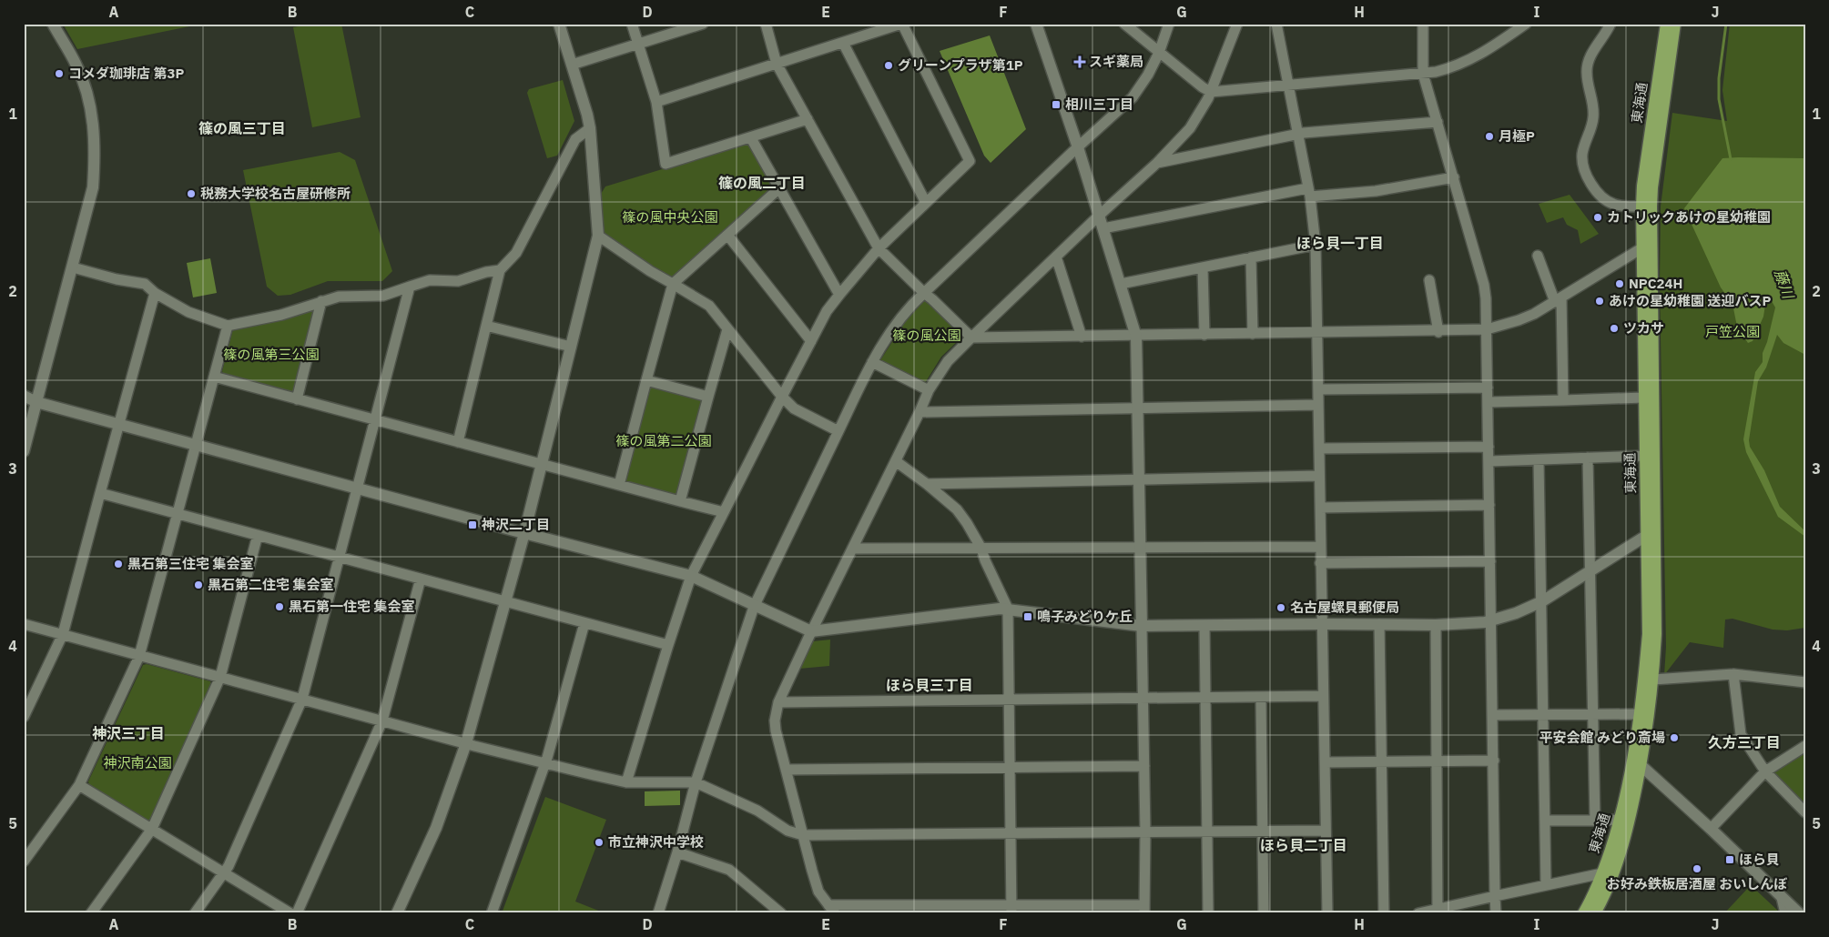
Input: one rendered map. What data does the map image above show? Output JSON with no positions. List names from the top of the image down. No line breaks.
{"streets":{"main road":["東海通"]},"districts":["篠の風三丁目","篠の風二丁目","ほら貝一丁目","ほら貝三丁目","神沢三丁目","久方三丁目","ほら貝二丁目"],"water":["藤川"],"parks":["篠の風中央公園","戸笠公園","篠の風公園","篠の風第三公園","篠の風第二公園","神沢南公園"],"places":{"health":["スギ薬局"],"other":["グリーンプラザ第1P","コメダ珈琲店 第3P","月極P","税務大学校名古屋研修所","カトリックあけの星幼稚園","NPC24H","あけの星幼稚園 送迎バスP","ツカサ","黒石第三住宅 集会室","黒石第二住宅 集会室","黒石第一住宅 集会室","名古屋螺貝郵便局","平安会館 みどり斎場","市立神沢中学校","お好み鉄板居酒屋 おいしんぼ"],"transit":["相川三丁目","神沢二丁目","鳴子みどりケ丘","ほら貝"]},"grid":{"columns":["A","B","C","D","E","F","G","H","I","J"],"rows":["1","2","3","4","5"]}}
